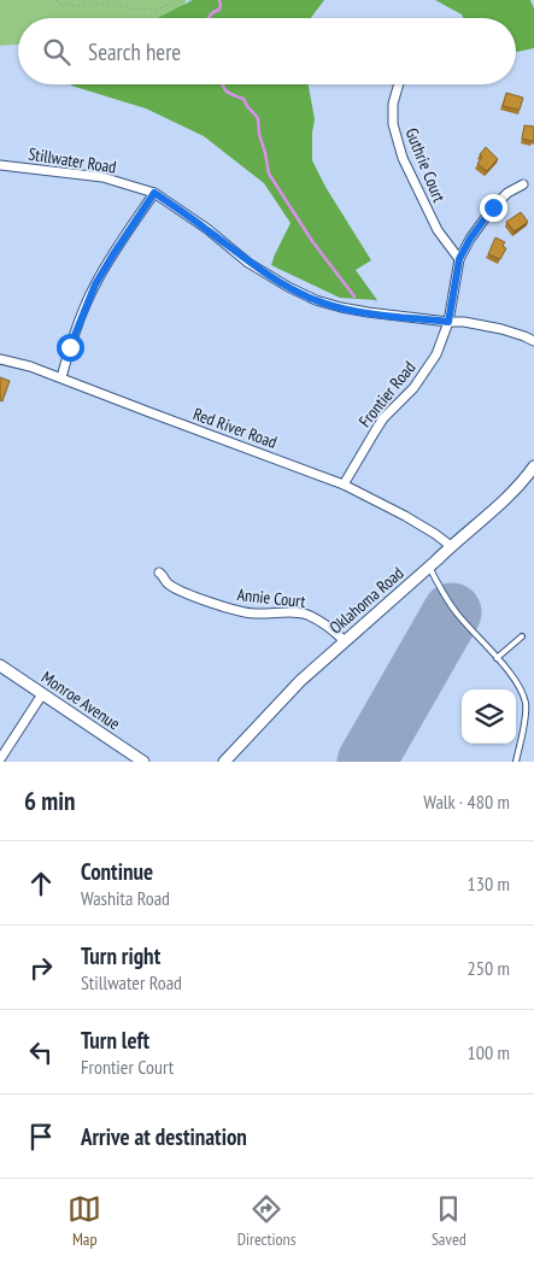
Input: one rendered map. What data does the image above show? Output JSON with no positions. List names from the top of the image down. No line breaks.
{"streets":{"street":["Stillwater Road","Guthrie Court","Frontier Road","Red River Road","Annie Court","Oklahoma Road","Monroe Avenue"]},"crossings":[["Stillwater Road","Frontier Road"],["Guthrie Court","Frontier Road"],["Frontier Road","Red River Road"],["Red River Road","Oklahoma Road"],["Annie Court","Oklahoma Road"]],"page":{"search":"Search here","heading":["6 min","Walk · 480 m"],"list":[["Continue","Washita Road","130 m"],["Turn right","Stillwater Road","250 m"],["Turn left","Frontier Court","100 m"],"Arrive at destination"],"nav":["Map","Directions","Saved"]}}
